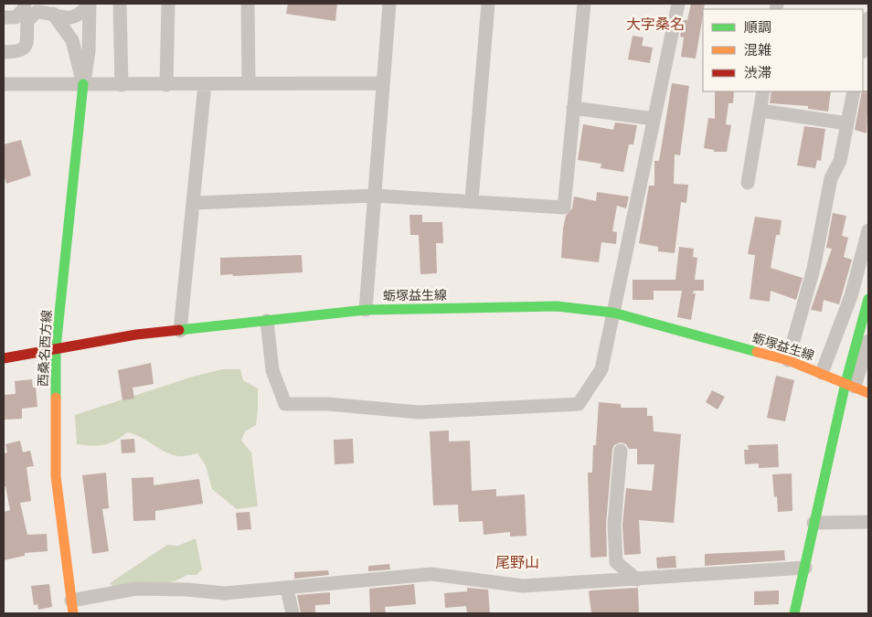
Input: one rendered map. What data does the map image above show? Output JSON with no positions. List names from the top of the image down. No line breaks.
{"streets":{"street":["蛎塚益生線","西桑名西方線"]},"crossings":[["蛎塚益生線","西桑名西方線"]],"districts":["大字桑名","尾野山"],"legend":["順調","混雑","渋滞"]}
